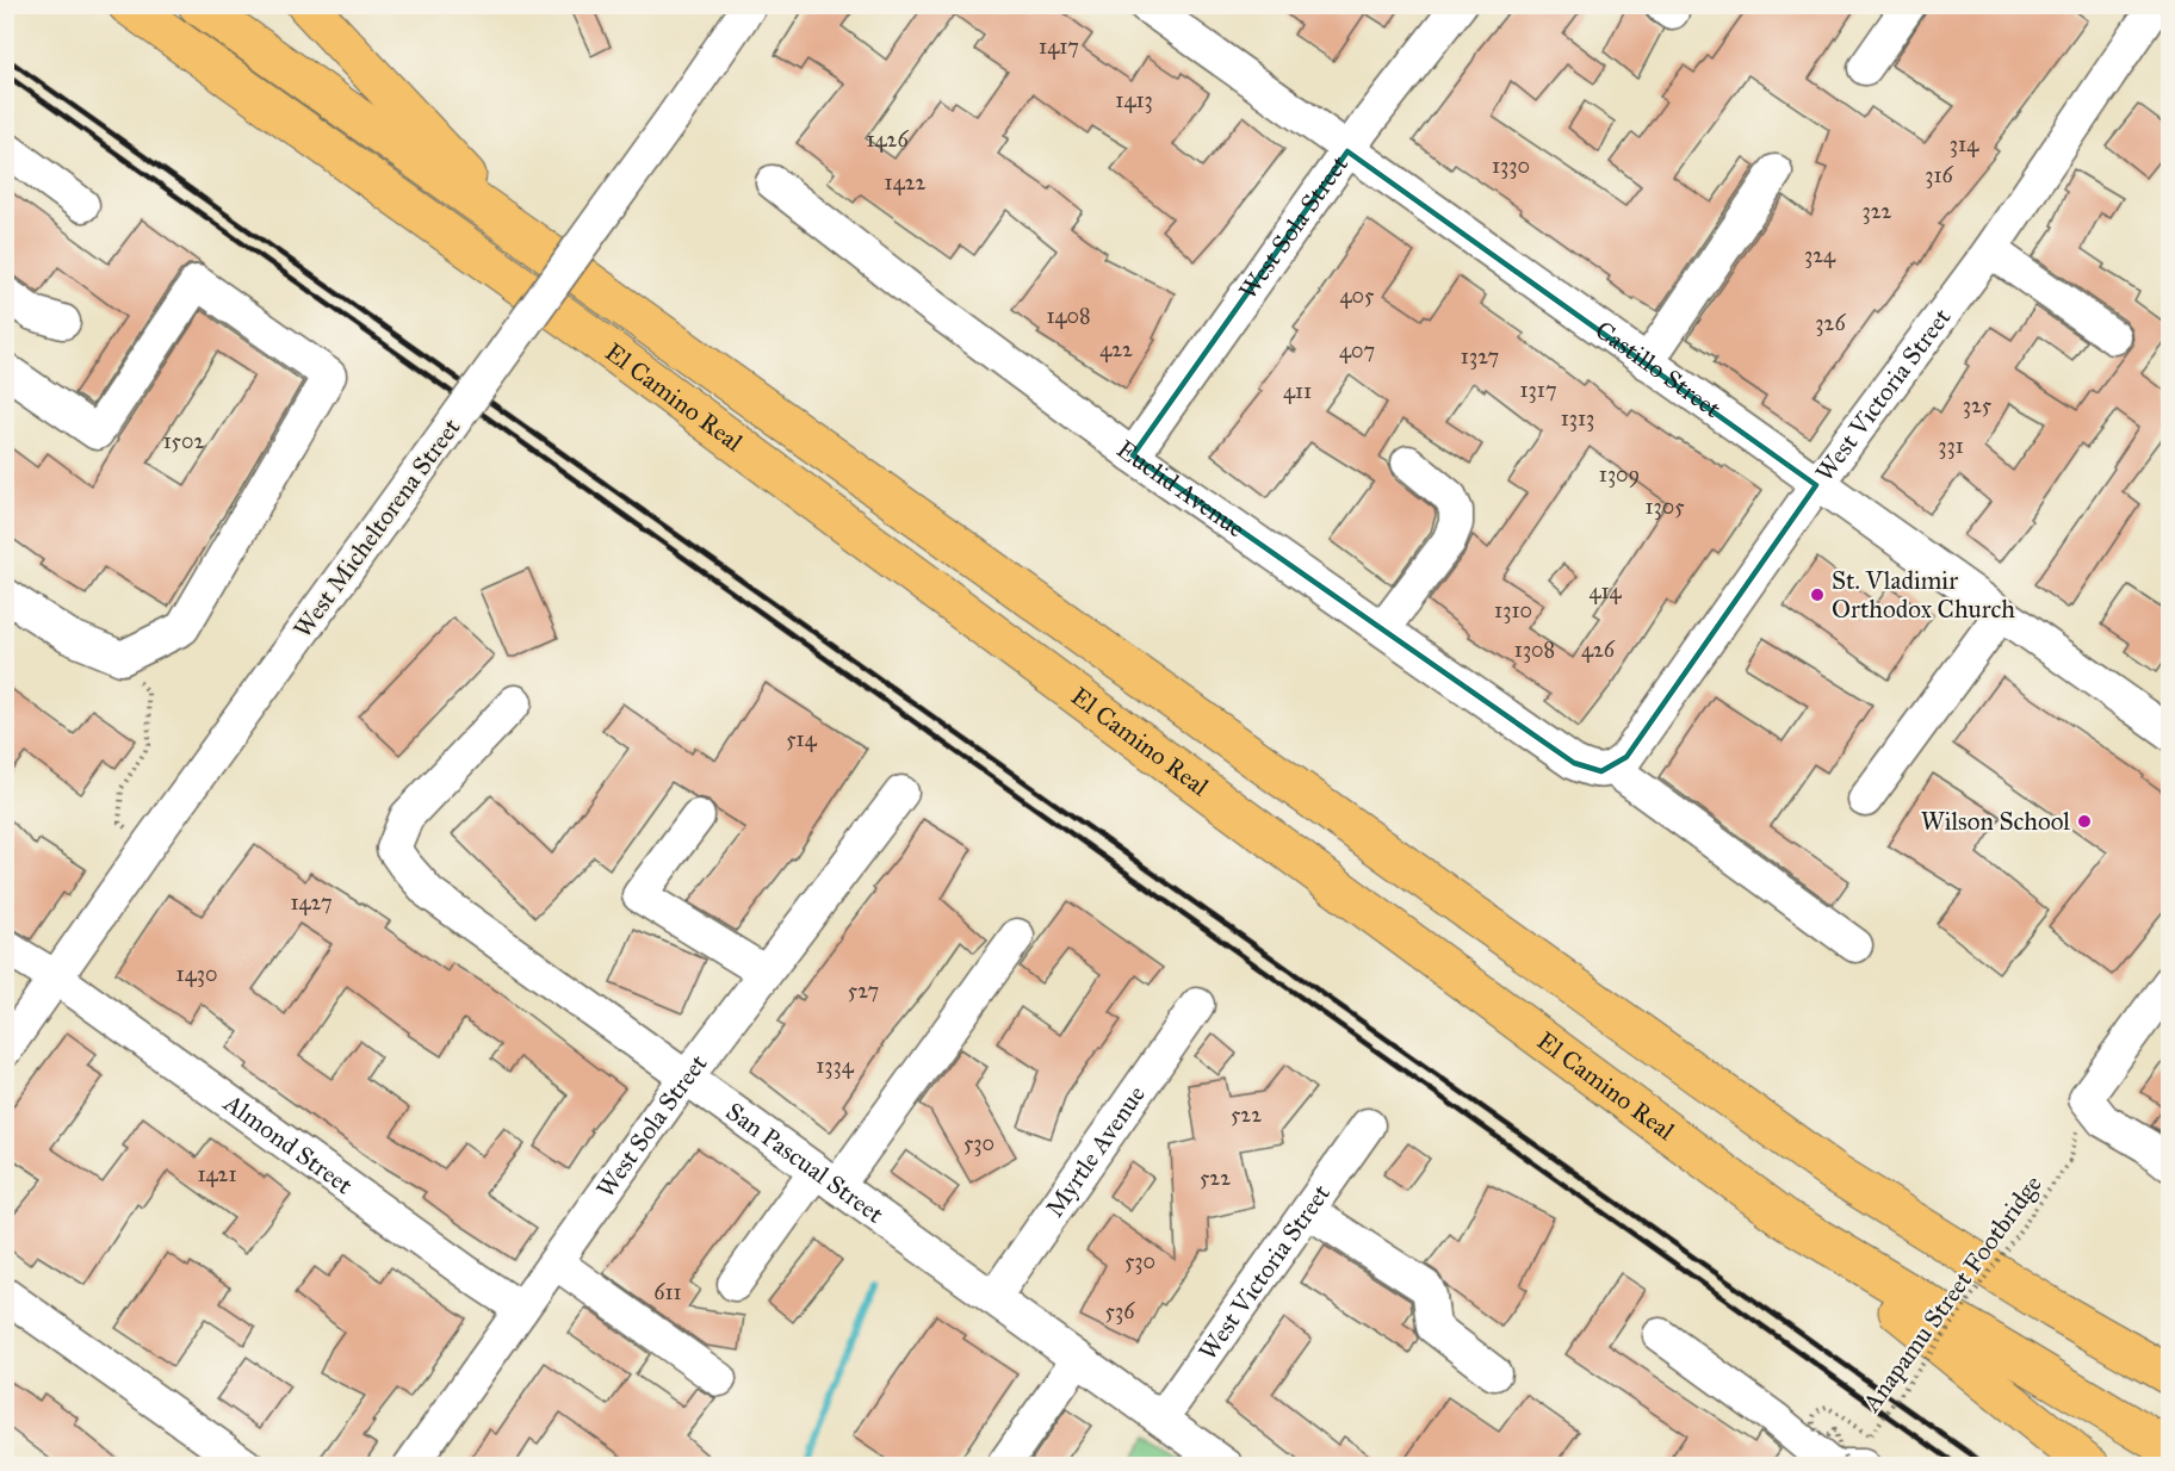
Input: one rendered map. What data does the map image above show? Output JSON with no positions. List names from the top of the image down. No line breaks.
{"streets":{"highway":["El Camino Real"],"street":["West Sola Street","Castillo Street","West Victoria Street","Euclid Avenue","West Micheltorena Street","Almond Street","Myrtle Avenue","San Pascual Street"],"path":["Anapamu Street Footbridge"]},"crossings":[["West Sola Street","Castillo Street"],["West Sola Street","Euclid Avenue"],["West Sola Street","Almond Street"],["West Sola Street","San Pascual Street"],["Castillo Street","West Victoria Street"],["West Victoria Street","Euclid Avenue"],["West Victoria Street","San Pascual Street"],["West Micheltorena Street","Almond Street"],["Myrtle Avenue","San Pascual Street"]],"places":["St. Vladimir Orthodox Church","Wilson School"],"house_numbers":["1417","1413","1426","314","1330","316","1422","322","324","405","1408","326","422","407","1327","1317","411","325","1313","1502","331","1309","1305","414","1310","1308","426","514","1427","1430","527","1334","522","530","1421","522","530","611","536"]}
